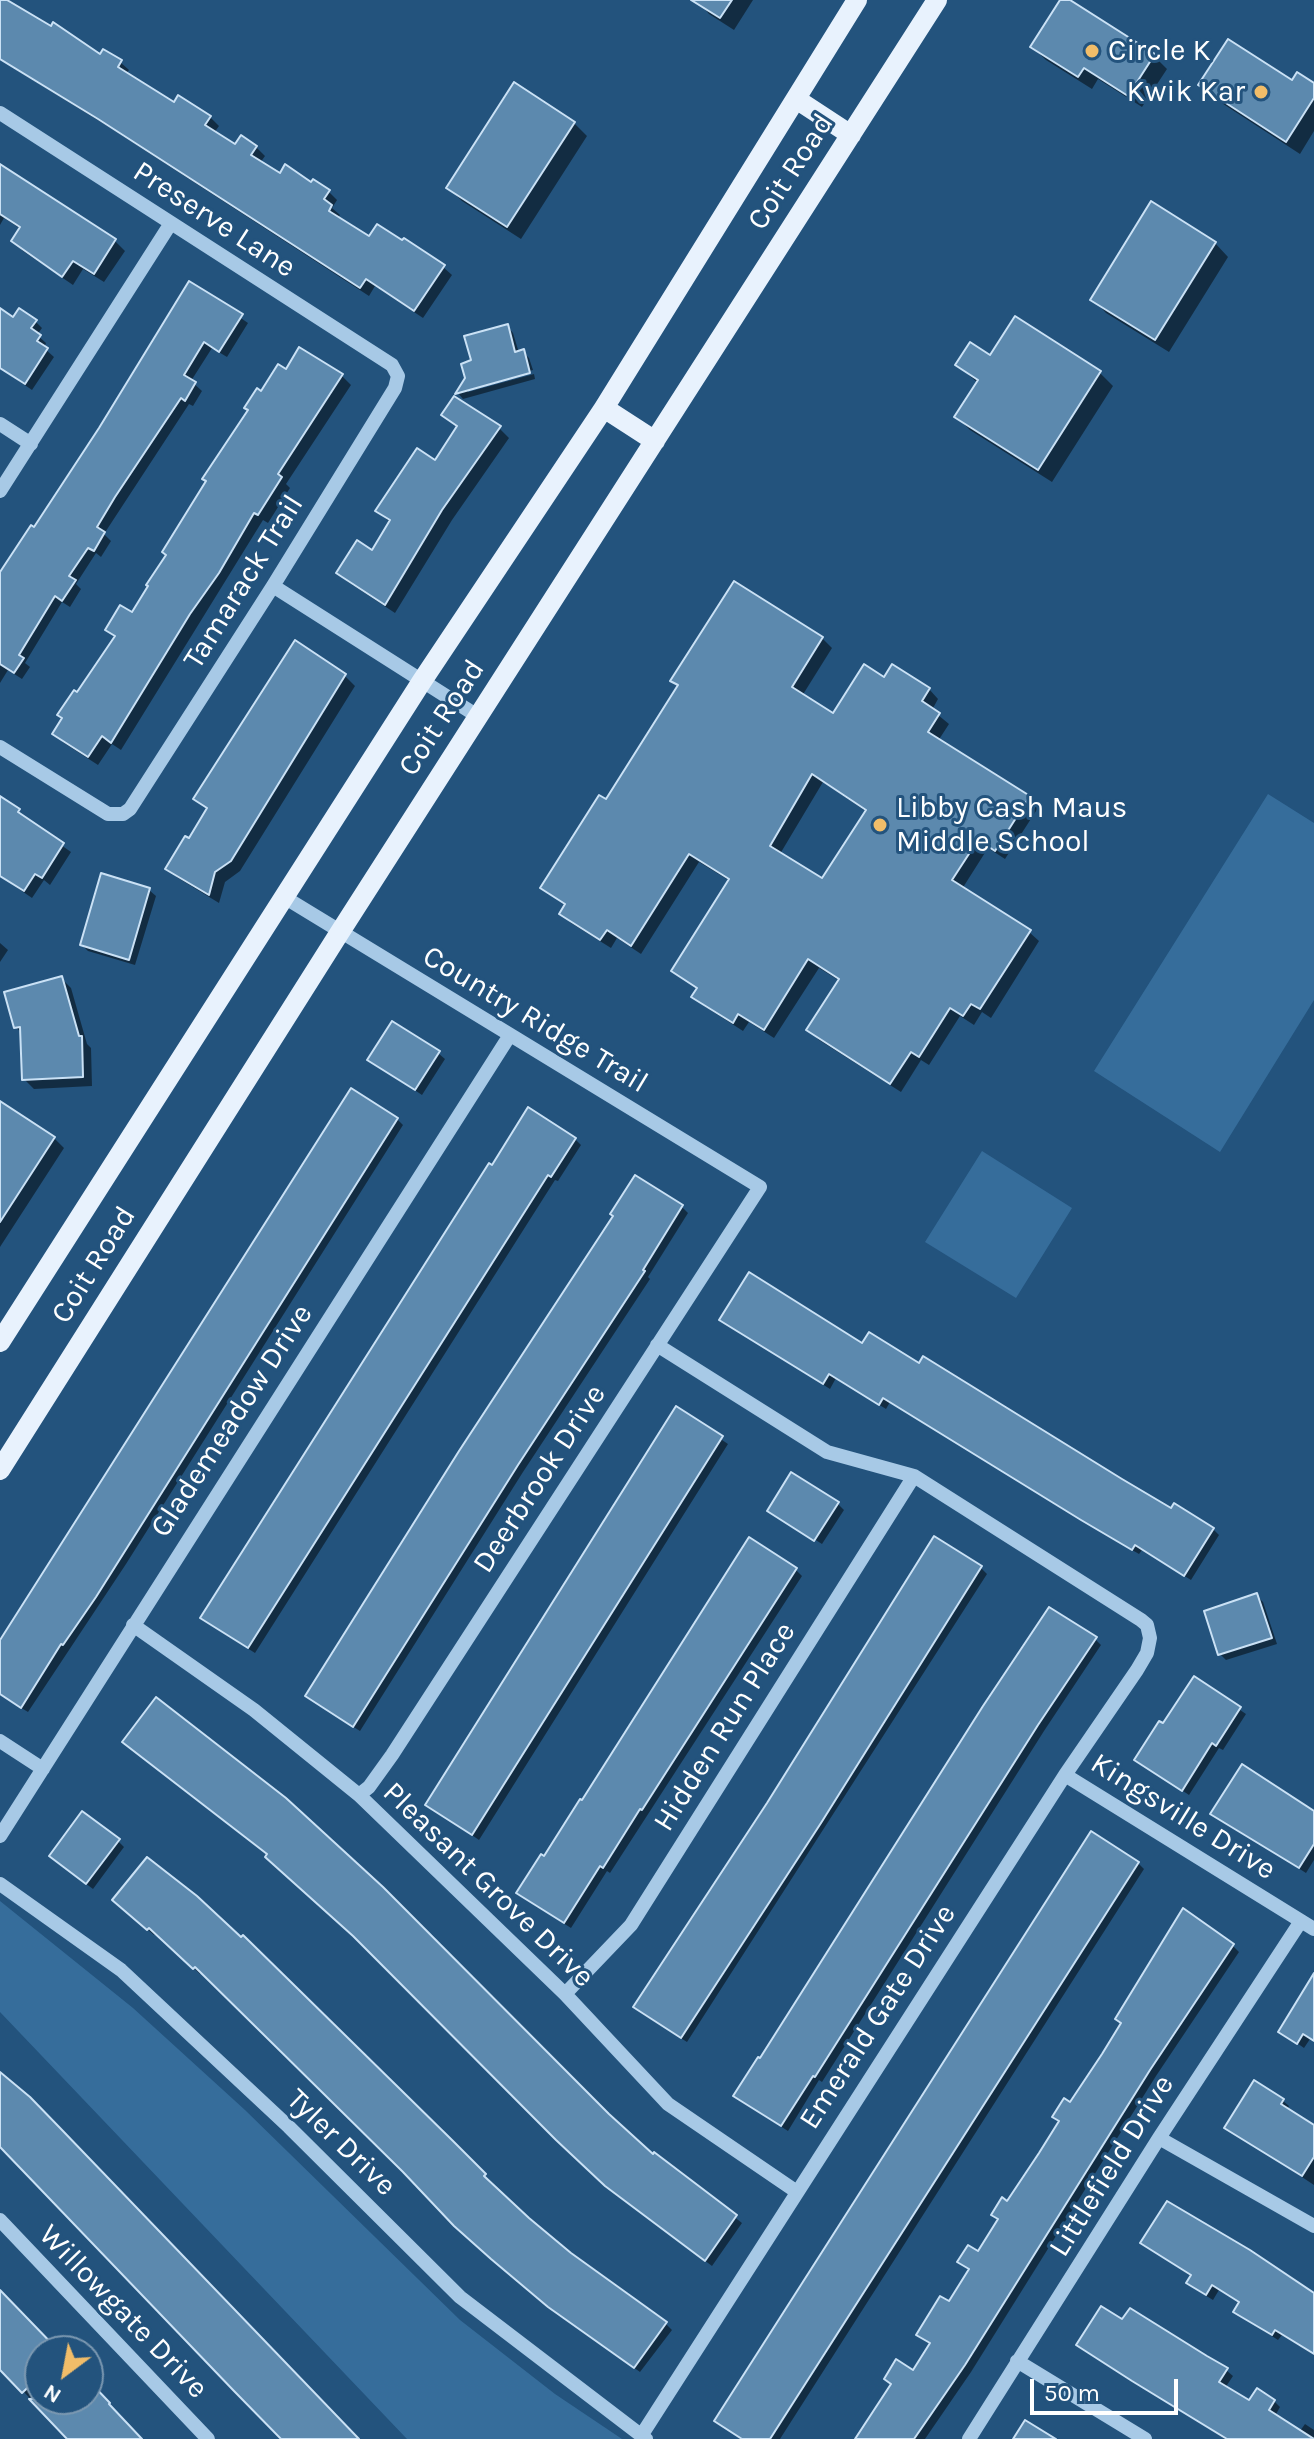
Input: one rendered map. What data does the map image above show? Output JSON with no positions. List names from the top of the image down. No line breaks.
{"streets":{"main road":["Coit Road"],"street":["Preserve Lane","Tamarack Trail","Country Ridge Trail","Glademeadow Drive","Deerbrook Drive","Hidden Run Place","Kingsville Drive","Pleasant Grove Drive","Emerald Gate Drive","Tyler Drive","Littlefield Drive","Willowgate Drive"]},"crossings":[["Coit Road","Country Ridge Trail"],["Preserve Lane","Tamarack Trail"],["Country Ridge Trail","Glademeadow Drive"],["Country Ridge Trail","Deerbrook Drive"],["Glademeadow Drive","Pleasant Grove Drive"],["Deerbrook Drive","Pleasant Grove Drive"],["Hidden Run Place","Pleasant Grove Drive"],["Hidden Run Place","Emerald Gate Drive"],["Kingsville Drive","Emerald Gate Drive"],["Kingsville Drive","Littlefield Drive"],["Pleasant Grove Drive","Emerald Gate Drive"],["Emerald Gate Drive","Tyler Drive"]],"places":["Circle K","Kwik Kar","Libby Cash Maus Middle School"],"scale_bar":"50 m","north":"bottom left"}
